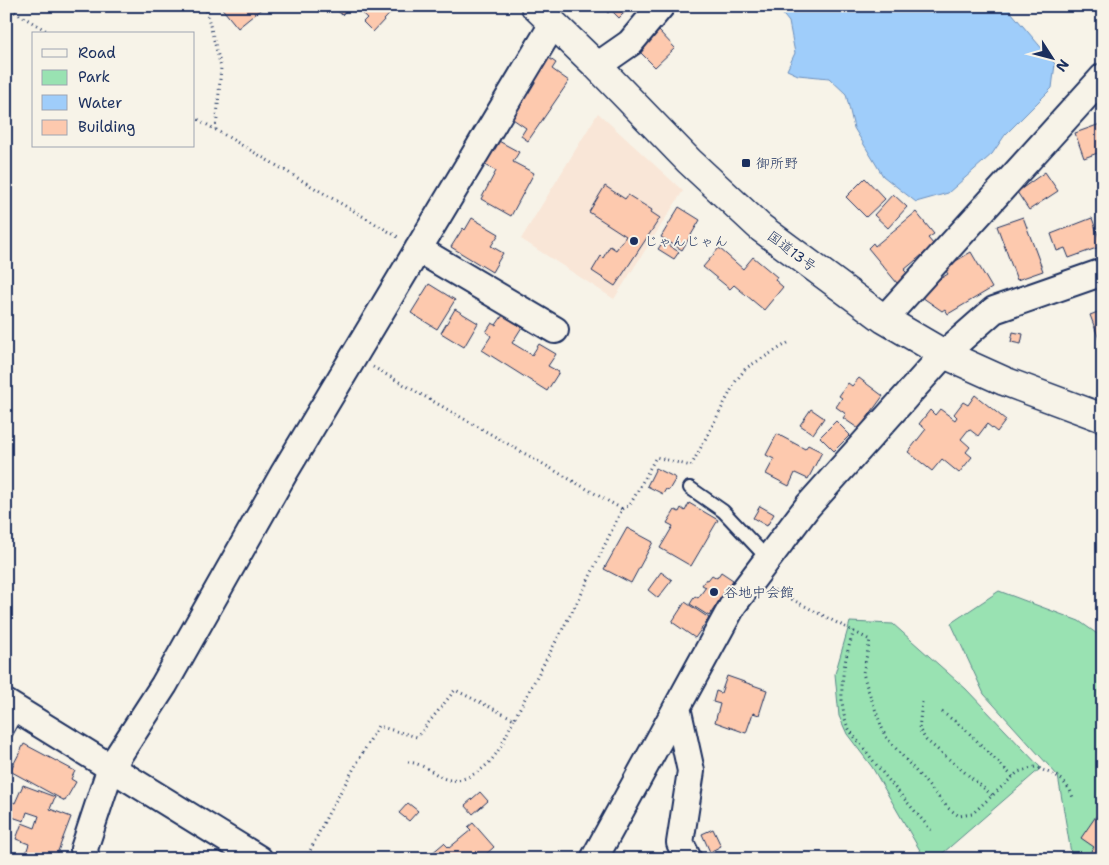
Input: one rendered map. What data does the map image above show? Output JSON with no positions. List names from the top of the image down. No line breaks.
{"streets":{"highway":["国道13号"]},"places":{"transit":["御所野"],"other":["じゃんじゃん","谷地中会館"]},"legend":["Road","Park","Water","Building"],"north":"bottom right"}
